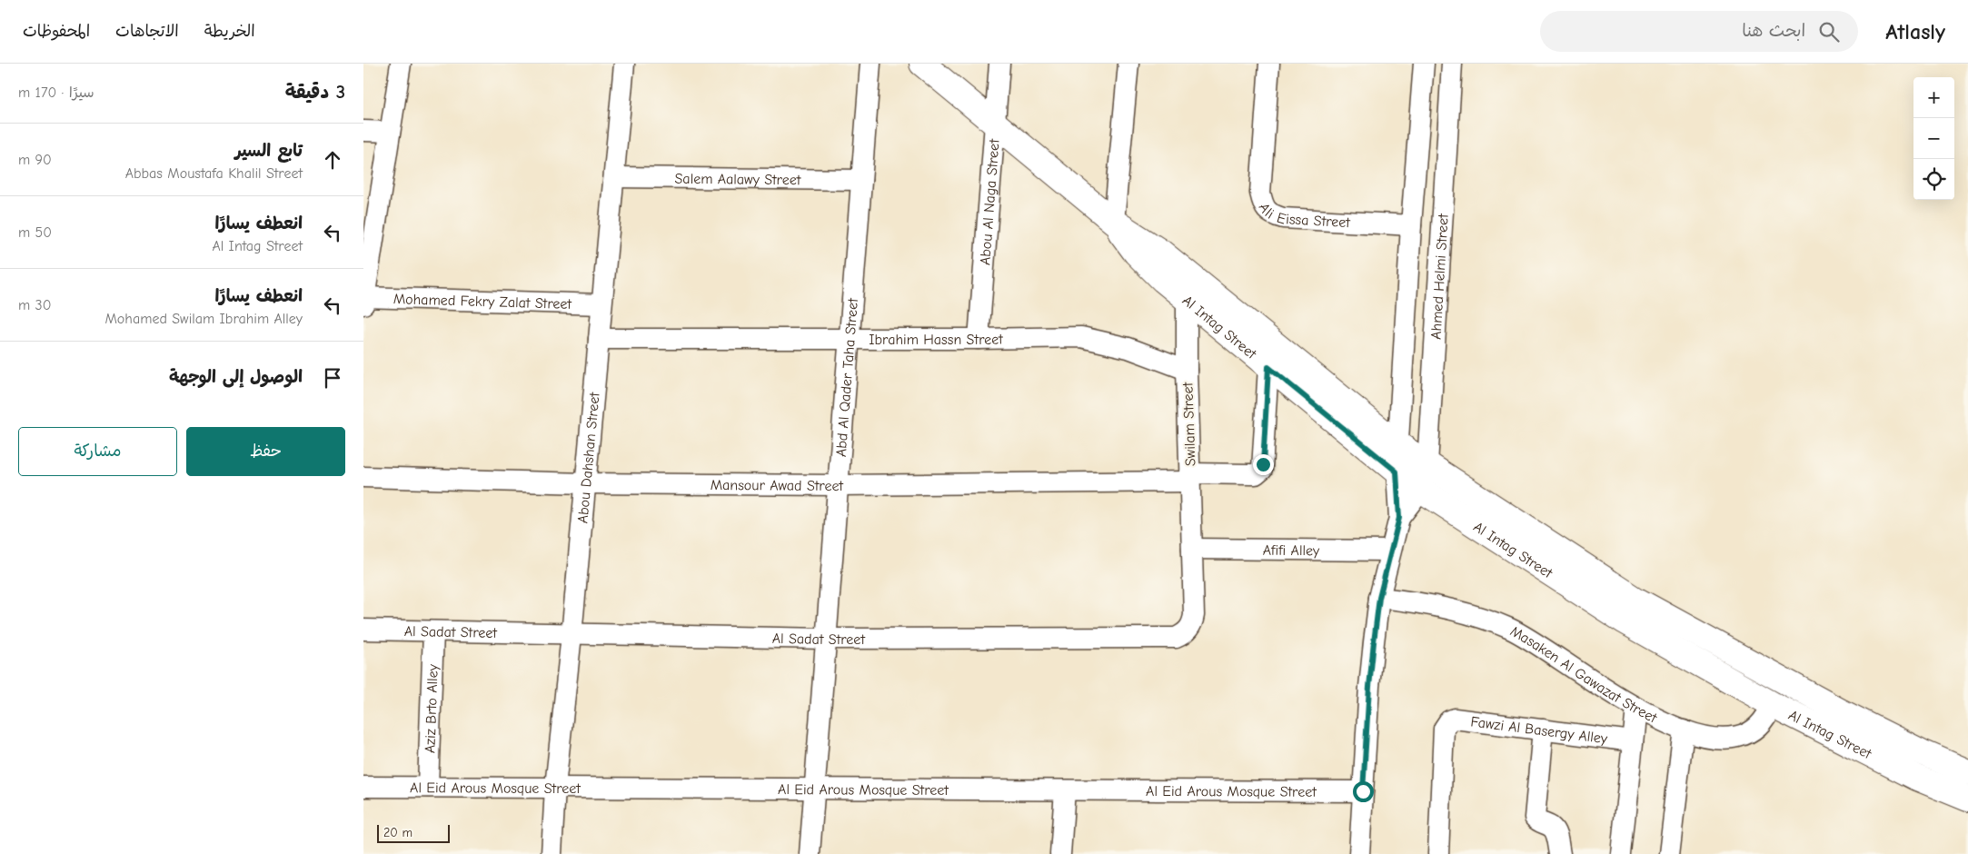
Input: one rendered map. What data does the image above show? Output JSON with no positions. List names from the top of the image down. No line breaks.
{"streets":{"main road":["Al Intag Street"],"street":["Salem Aalawy Street","Abou Al Naga Street","Ali Eissa Street","Ahmed Helmi Street","Mohamed Fekry Zalat Street","Ibrahim Hassn Street","Abd Al Qader Taha Street","Swilam Street","Abou Dahshan Street","Mansour Awad Street","Afifi Alley","Al Sadat Street","Masaken Al Gawazat Street","Aziz Brto Alley","Fawzi Al Basergy Alley","Al Eid Arous Mosque Street"]},"crossings":[["Salem Aalawy Street","Abd Al Qader Taha Street"],["Salem Aalawy Street","Abou Dahshan Street"],["Abou Al Naga Street","Al Intag Street"],["Abou Al Naga Street","Ibrahim Hassn Street"],["Ali Eissa Street","Ahmed Helmi Street"],["Ahmed Helmi Street","Al Intag Street"],["Mohamed Fekry Zalat Street","Abou Dahshan Street"],["Al Intag Street","Swilam Street"],["Al Intag Street","Mansour Awad Street"],["Al Intag Street","Masaken Al Gawazat Street"],["Ibrahim Hassn Street","Abd Al Qader Taha Street"],["Ibrahim Hassn Street","Swilam Street"],["Ibrahim Hassn Street","Abou Dahshan Street"],["Abd Al Qader Taha Street","Mansour Awad Street"],["Abd Al Qader Taha Street","Al Sadat Street"],["Abd Al Qader Taha Street","Al Eid Arous Mosque Street"],["Swilam Street","Mansour Awad Street"],["Swilam Street","Afifi Alley"],["Swilam Street","Al Sadat Street"],["Abou Dahshan Street","Mansour Awad Street"],["Abou Dahshan Street","Al Sadat Street"],["Abou Dahshan Street","Al Eid Arous Mosque Street"],["Afifi Alley","Al Sadat Street"],["Al Sadat Street","Aziz Brto Alley"],["Aziz Brto Alley","Al Eid Arous Mosque Street"]],"scale_bar":"20 m","page":{"header":"Atlasly","search":"ابحث هنا","nav":["الخريطة","الاتجاهات","المحفوظات"],"heading":["3 دقيقة","سيرًا · 170 m"],"map_buttons":["+","−"],"list":[["تابع السير","Abbas Moustafa Khalil Street","90 m"],["انعطف يسارًا","Al Intag Street","50 m"],["انعطف يسارًا","Mohamed Swilam Ibrahim Alley","30 m"],"الوصول إلى الوجهة"],"buttons":["حفظ","مشاركة"],"scale":"20 m"}}
